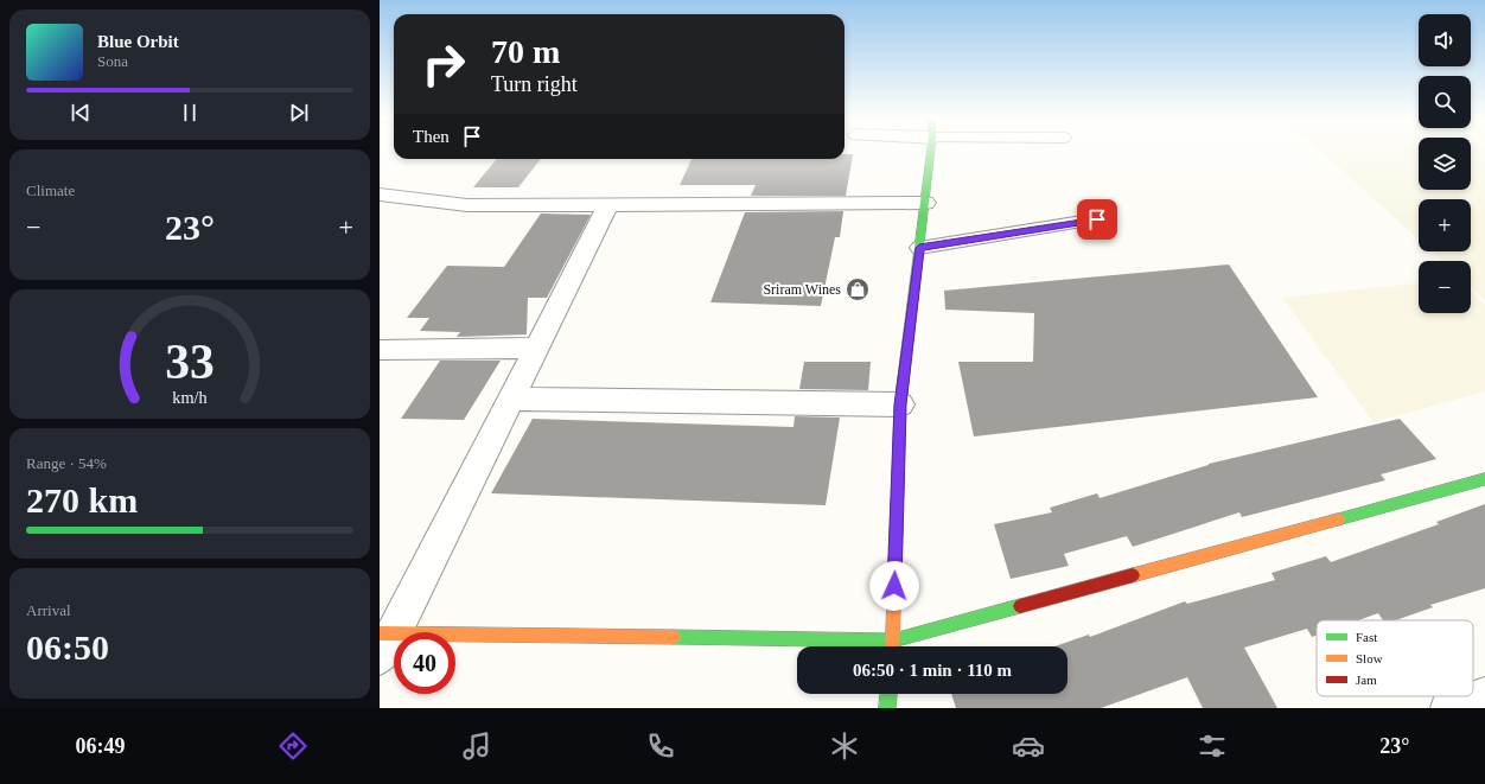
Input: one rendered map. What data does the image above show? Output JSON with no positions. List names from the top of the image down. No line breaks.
{"places":{"shop":["Sriram Wines"]},"legend":["Fast","Slow","Jam"],"page":{"map_buttons":["+","−"],"turn":["70 m","Turn right"],"song":["Blue Orbit","Sona"],"then":"Then","tile":["Climate",["Range · 54%","270 km"],["Arrival","06:50"]],"heat":["−","23°","+"],"limit":"40","trip":"06:50 · 1 min · 110 m","tabs":["06:49","23°"],"gauge":["33","km/h"]}}
